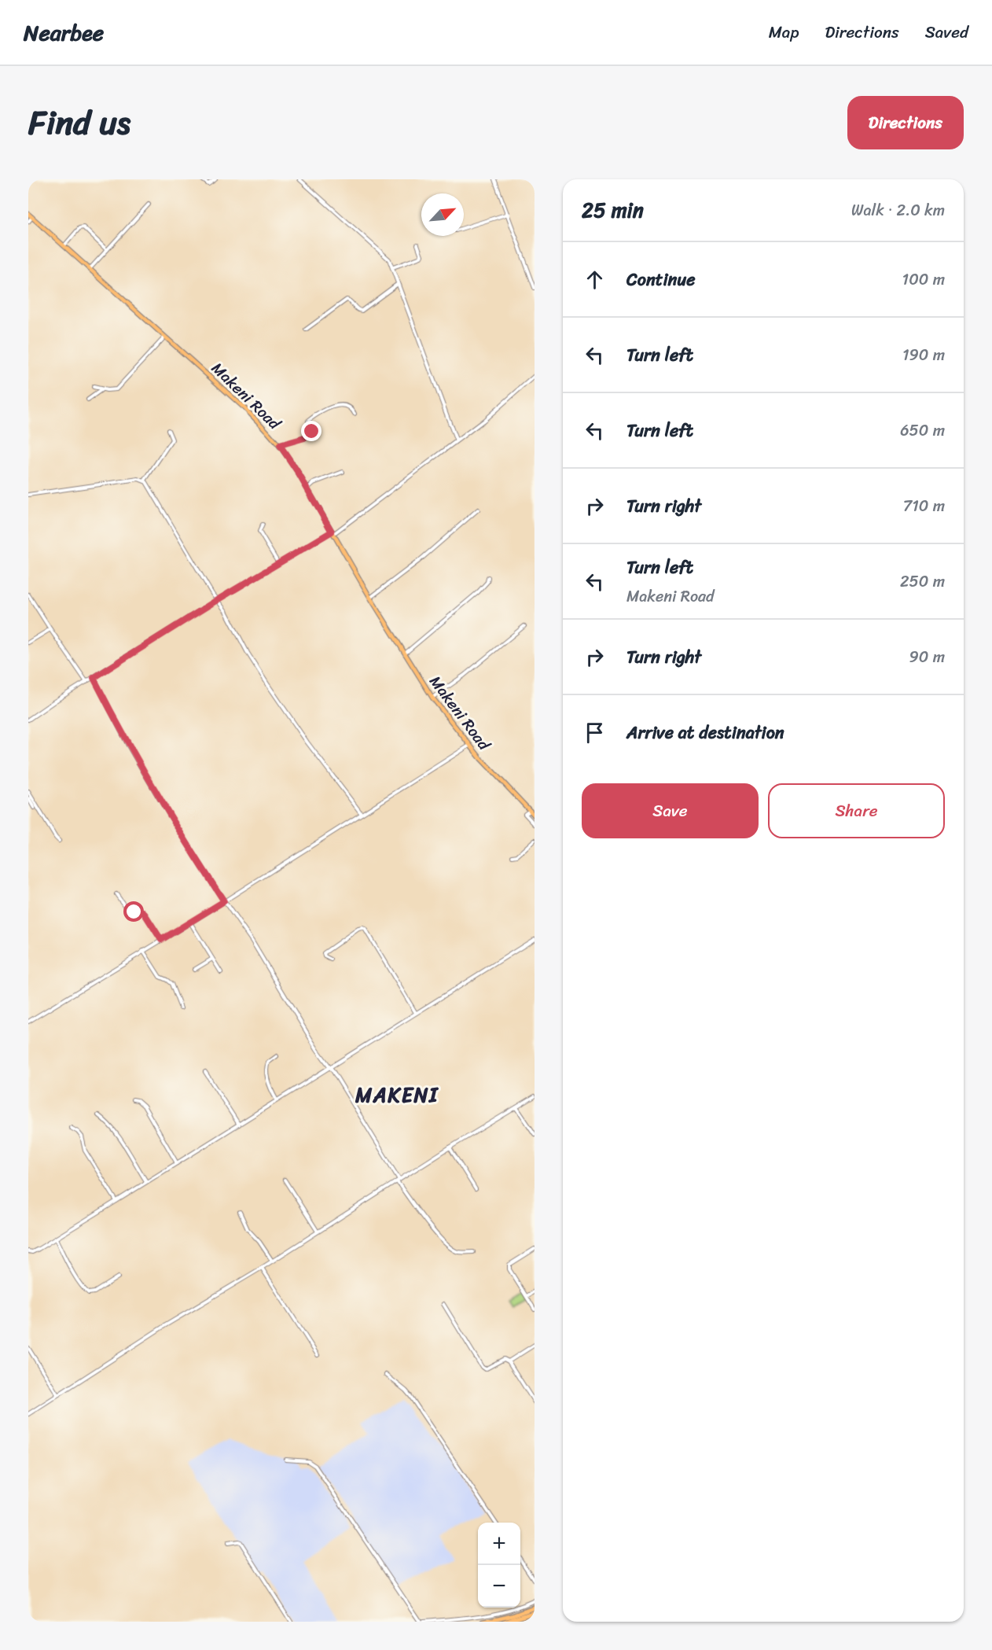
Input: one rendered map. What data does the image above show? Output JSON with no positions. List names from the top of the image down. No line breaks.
{"streets":{"main road":["Makeni Road"]},"districts":["MAKENI"],"north":"top right","page":{"header":"Nearbee","nav":["Map","Directions","Saved"],"title":"Find us","buttons":["Directions",["Save","Share"]],"heading":["25 min","Walk · 2.0 km"],"list":[["Continue","100 m"],["Turn left","190 m"],["Turn left","650 m"],["Turn right","710 m"],["Turn left","Makeni Road","250 m"],["Turn right","90 m"],"Arrive at destination"],"map_buttons":["+","−"]}}
